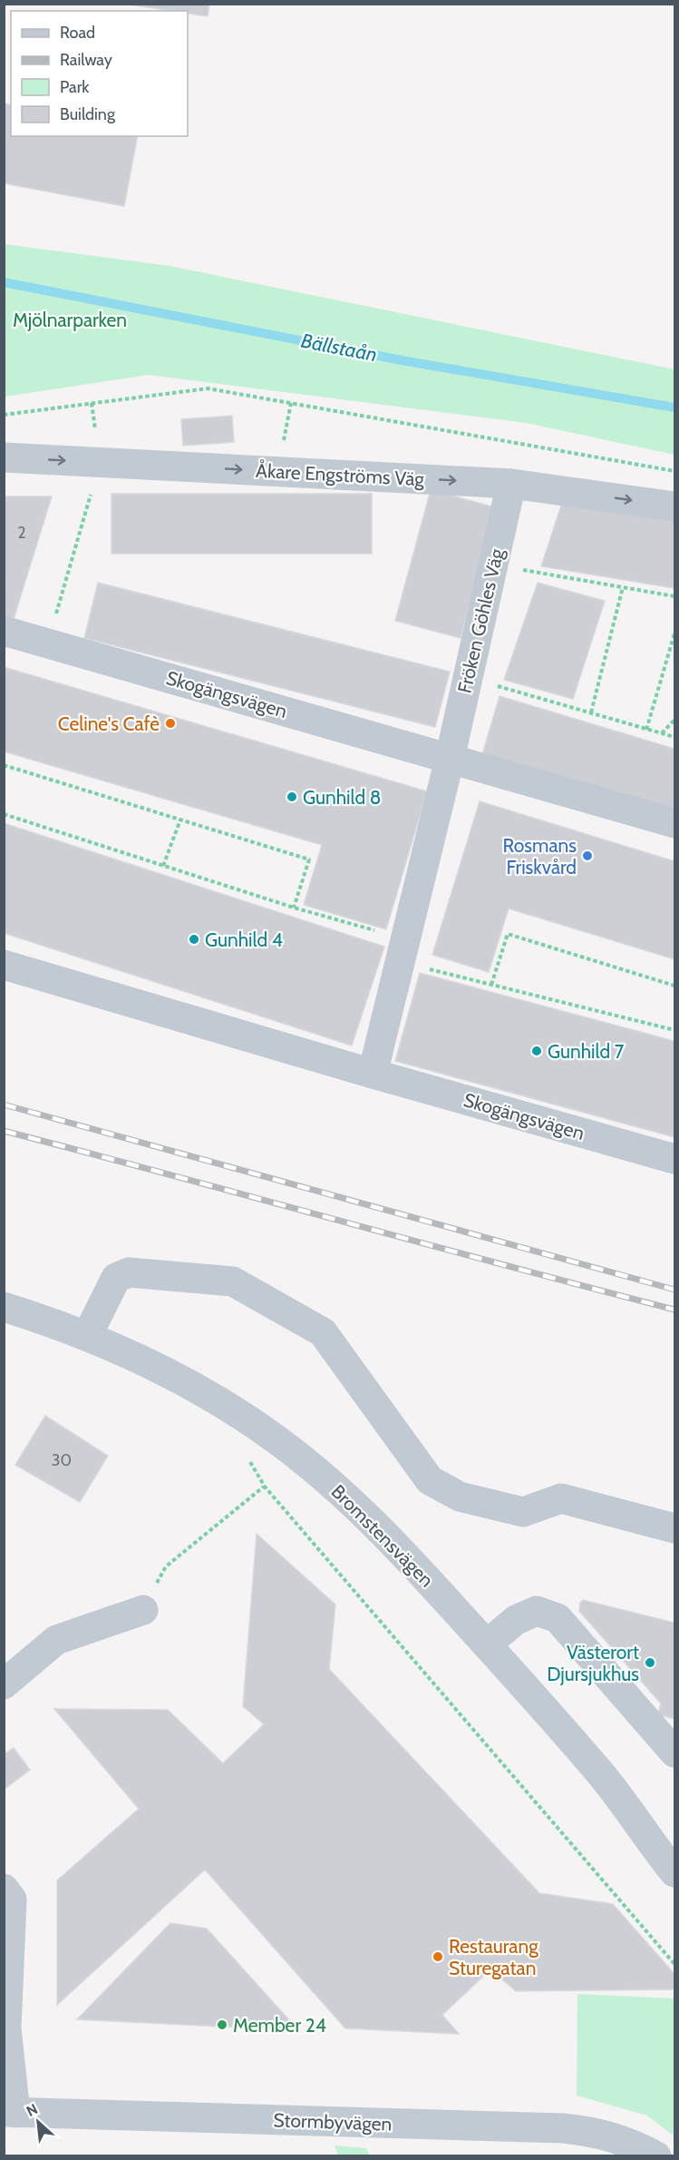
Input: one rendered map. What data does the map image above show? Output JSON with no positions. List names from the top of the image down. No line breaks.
{"streets":{"street":["Åkare Engströms Väg","Fröken Göhles Väg","Skogängsvägen","Bromstensvägen","Stormbyvägen"]},"crossings":[["Åkare Engströms Väg","Fröken Göhles Väg"],["Fröken Göhles Väg","Skogängsvägen"]],"one_way":["Åkare Engströms Väg"],"water":["Bällstaån"],"parks":["Mjölnarparken"],"places":["Celine's Cafè","Gunhild 8","Rosmans Friskvård","Gunhild 4","Gunhild 7","Västerort Djursjukhus","Restaurang Sturegatan","Member 24"],"house_numbers":["2","30"],"legend":["Road","Railway","Park","Building"],"north":"top left"}
